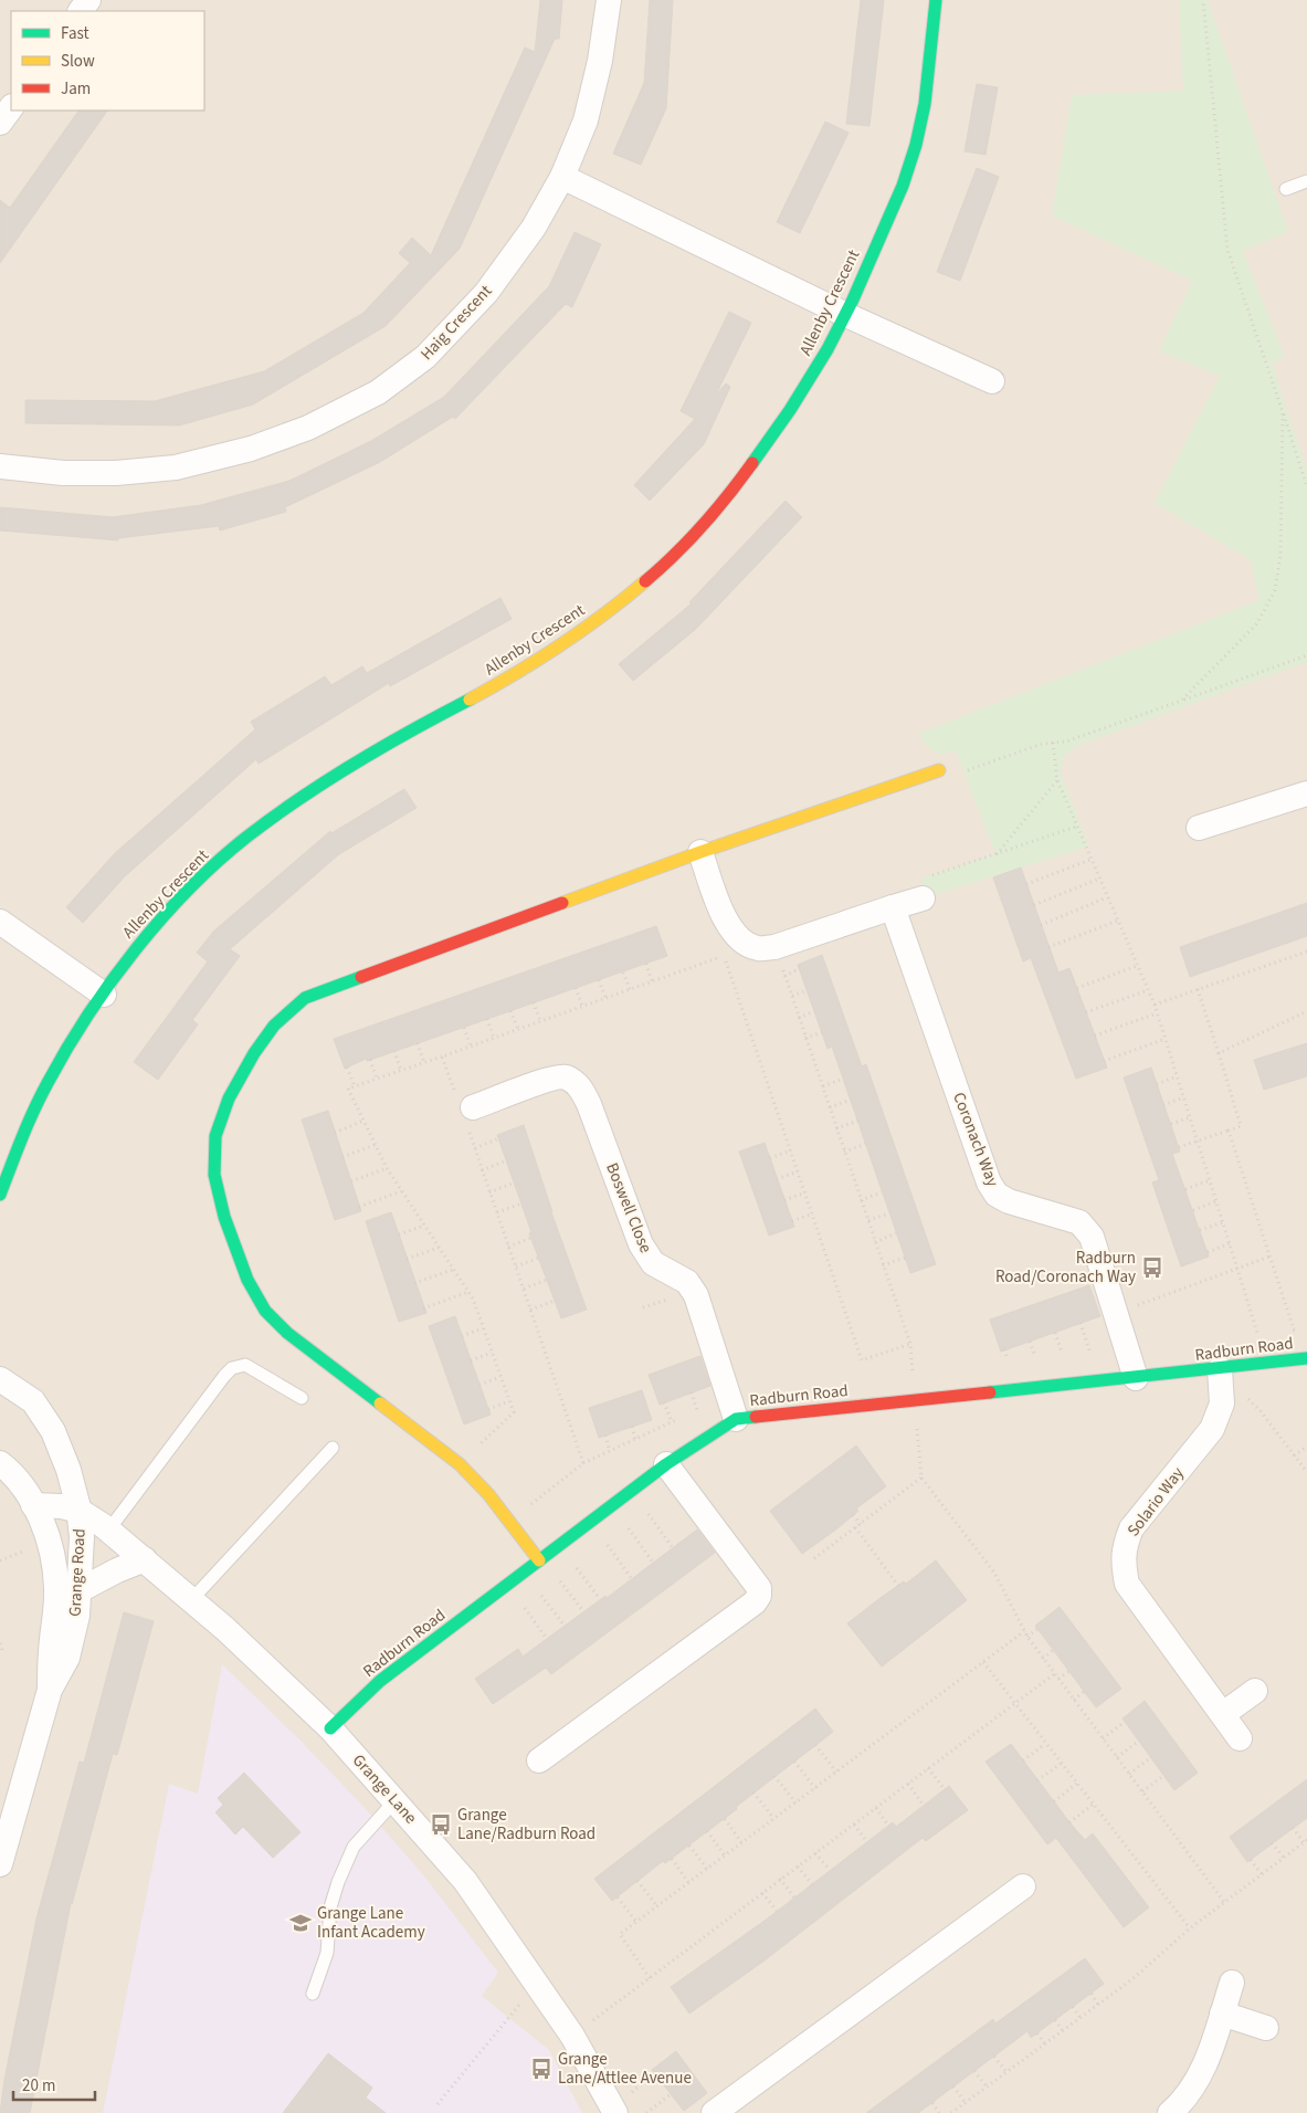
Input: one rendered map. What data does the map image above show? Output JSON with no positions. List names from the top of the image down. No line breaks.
{"streets":{"street":["Allenby Crescent","Haig Crescent","Coronach Way","Boswell Close","Radburn Road","Solario Way","Grange Road","Grange Lane"]},"crossings":[["Coronach Way","Radburn Road"],["Boswell Close","Radburn Road"],["Radburn Road","Solario Way"],["Radburn Road","Grange Lane"],["Grange Road","Grange Lane"]],"places":{"bus stop":["Radburn Road/Coronach Way","Grange Lane/Radburn Road","Grange Lane/Attlee Avenue"],"school or university":["Grange Lane Infant Academy"]},"legend":["Fast","Slow","Jam"],"scale_bar":"20 m"}
